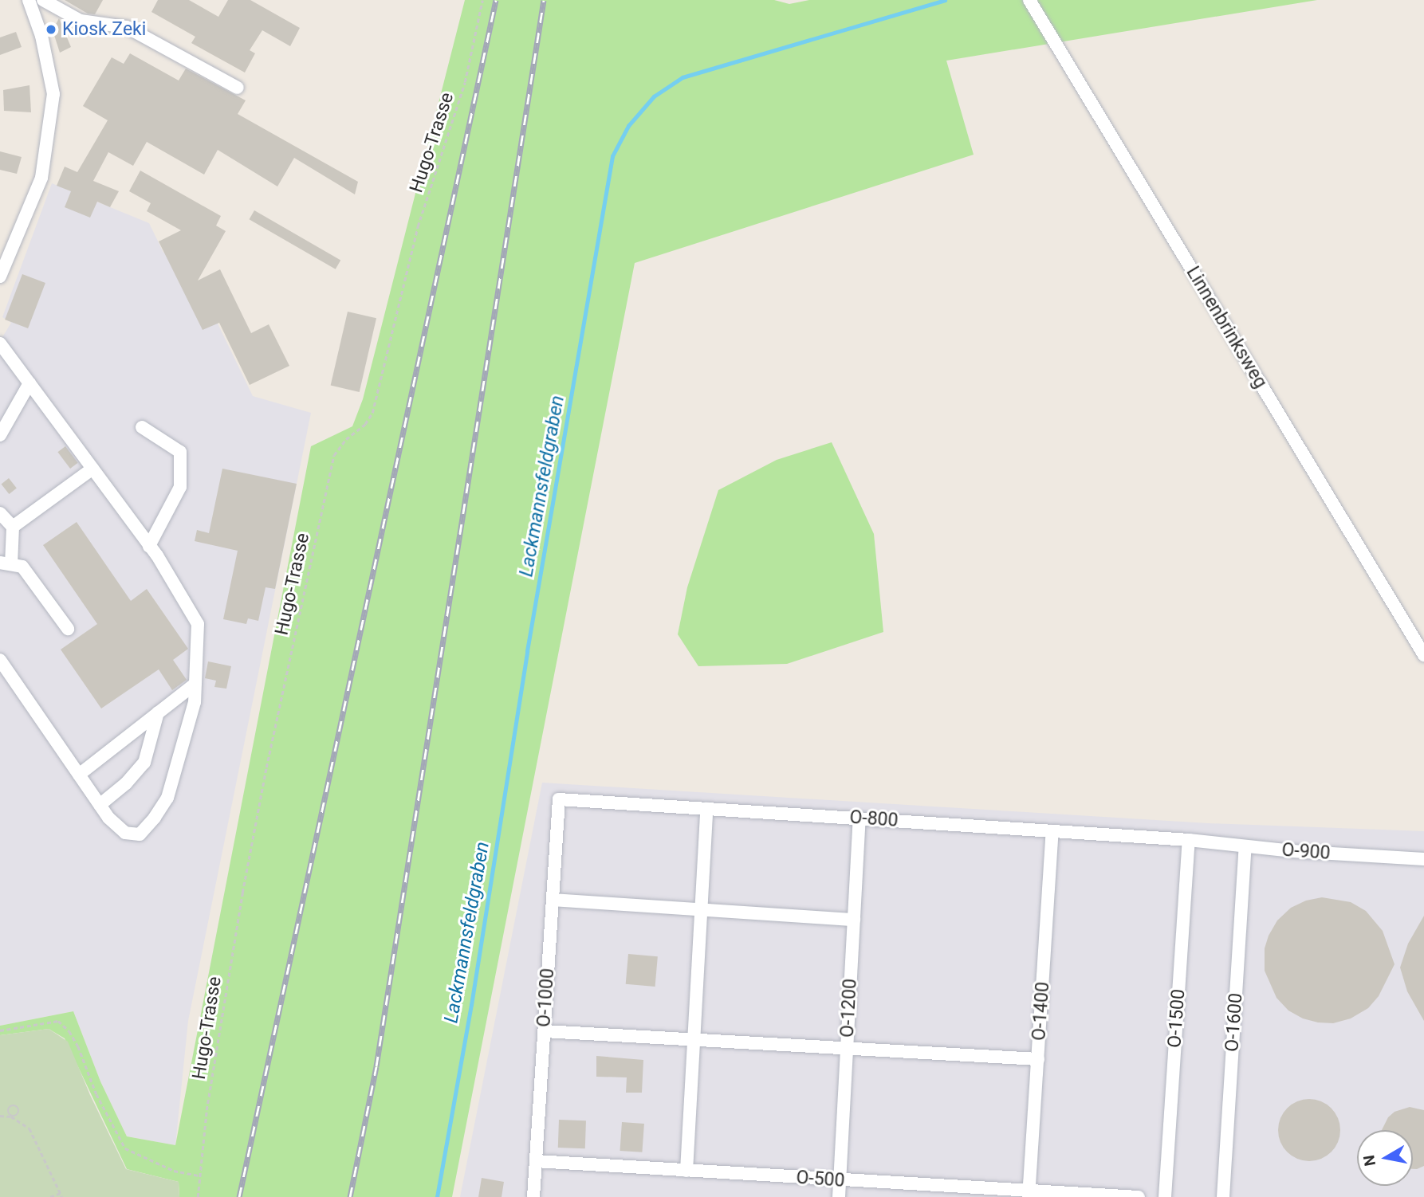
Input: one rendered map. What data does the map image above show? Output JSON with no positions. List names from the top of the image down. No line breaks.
{"streets":{"street":["Linnenbrinksweg","O-800","O-900","O-1000","O-1200","O-1400","O-1500","O-1600","O-500"],"path":["Hugo-Trasse"]},"crossings":[["O-800","O-900"],["O-800","O-1000"],["O-800","O-1200"],["O-800","O-1400"],["O-800","O-1500"],["O-900","O-1500"],["O-900","O-1600"],["O-1000","O-500"],["O-1200","O-500"],["O-1400","O-500"]],"water":["Lackmannsfeldgraben"],"places":["Kiosk Zeki"],"north":"left"}
